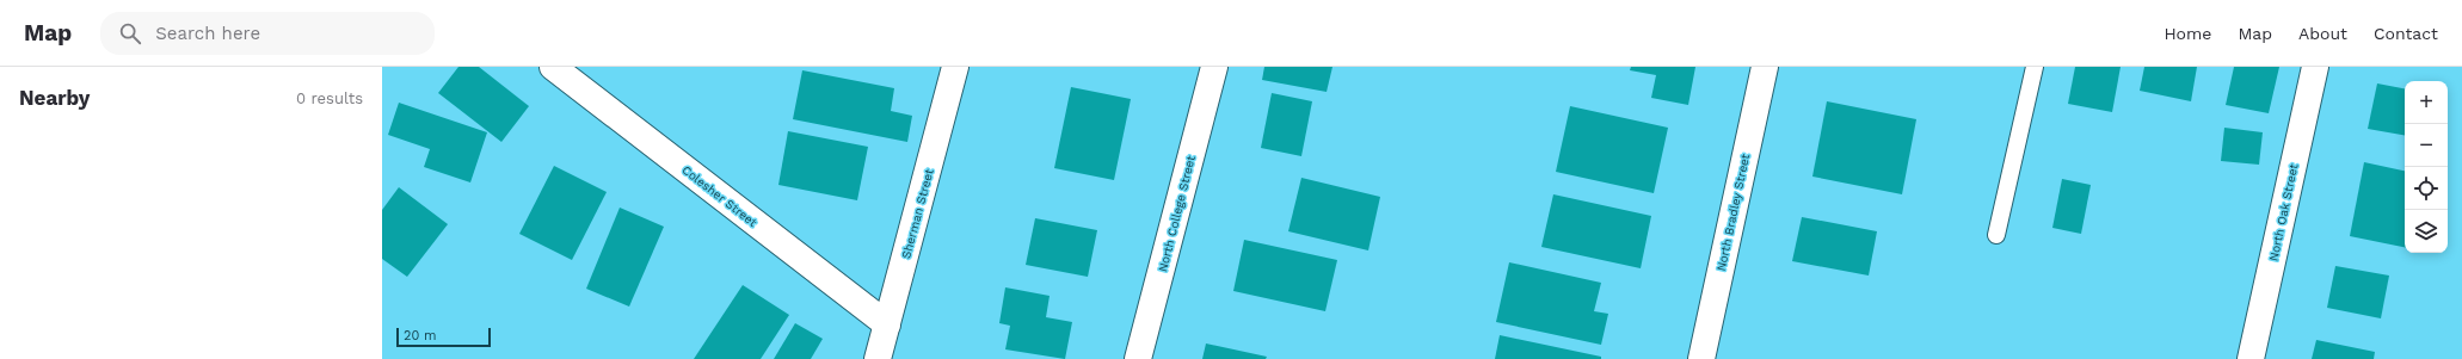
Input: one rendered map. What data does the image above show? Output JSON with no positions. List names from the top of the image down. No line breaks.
{"streets":{"street":["Colesher Street","North Bradley Street","North Oak Street","Sherman Street","North College Street"]},"crossings":[["Colesher Street","Sherman Street"]],"scale_bar":"20 m","page":{"header":"Map","search":"Search here","nav":["Home","Map","About","Contact"],"heading":["Nearby","0 results"],"map_buttons":["+","−"],"scale":"20 m"}}
